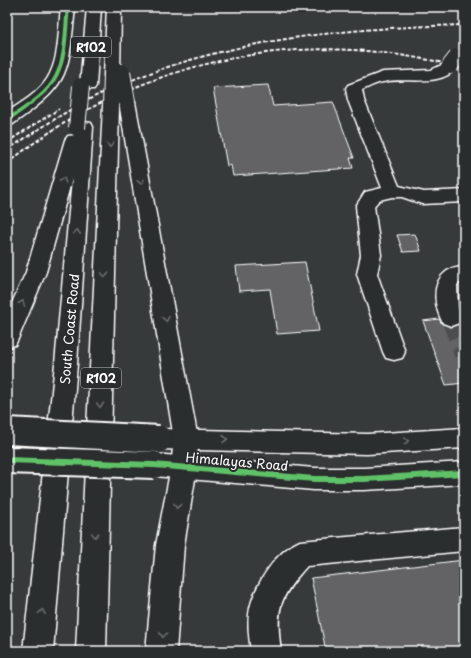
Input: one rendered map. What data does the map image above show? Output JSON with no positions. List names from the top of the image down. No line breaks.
{"streets":{"main road":["R102","South Coast Road","Himalayas Road"]},"crossings":[["R102","South Coast Road"]]}
